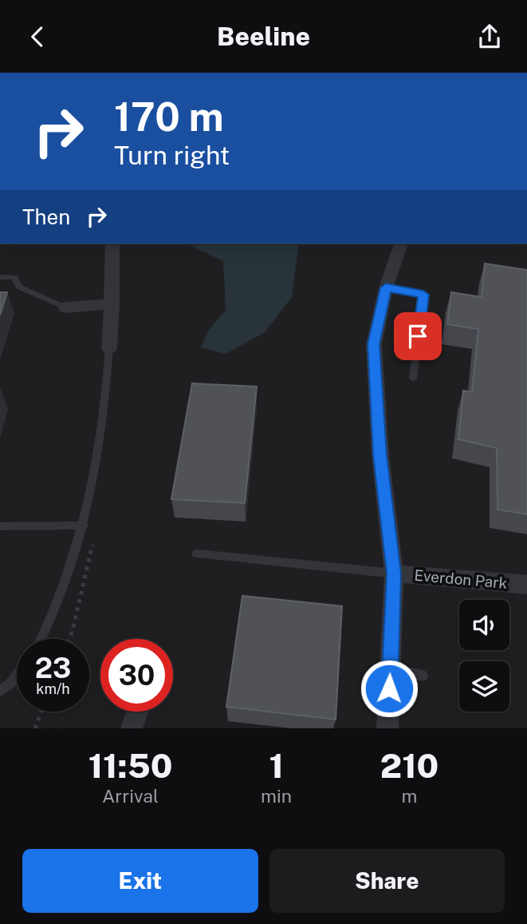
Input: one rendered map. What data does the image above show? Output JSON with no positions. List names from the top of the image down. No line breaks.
{"streets":{"street":["Everdon Park"]},"page":{"header":"Beeline","turn":["170 m","Turn right"],"then":"Then","speed":"23 km/h","limit":"30","eta":["11:50","Arrival","1","min","210","m"],"buttons":["Exit","Share"]}}
